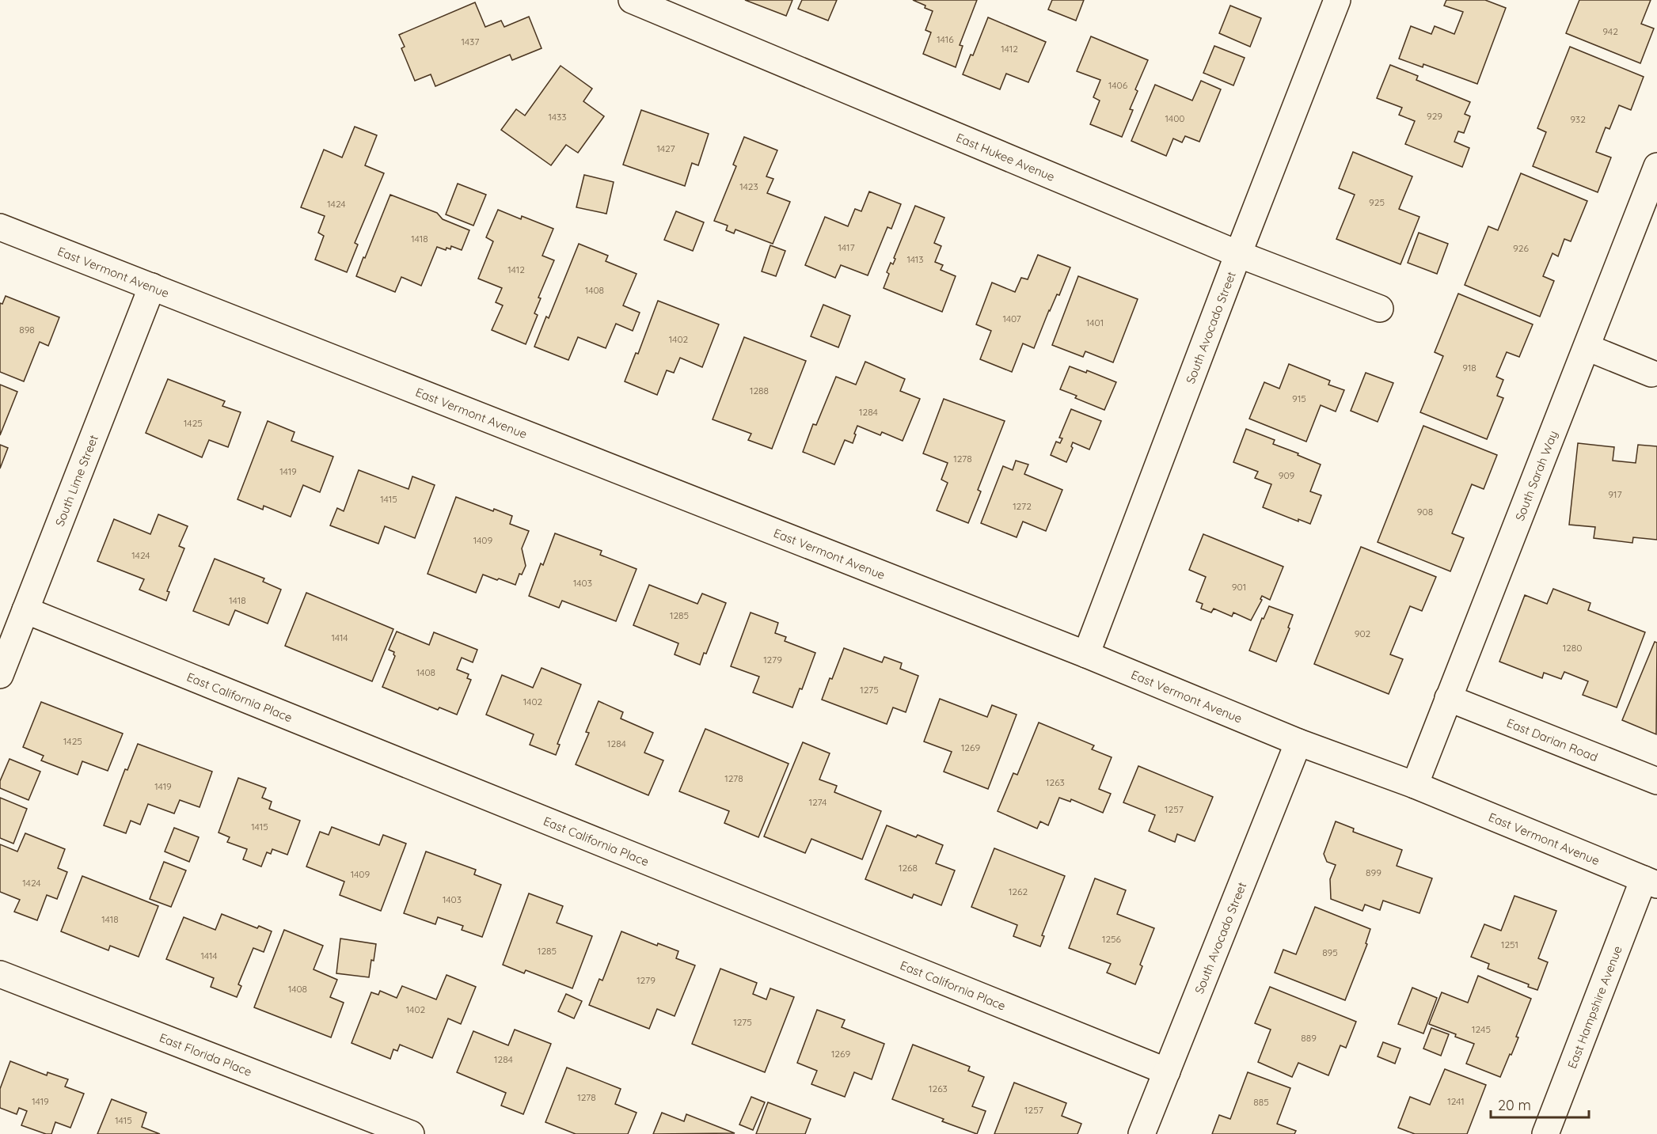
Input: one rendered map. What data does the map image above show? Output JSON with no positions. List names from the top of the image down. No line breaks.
{"streets":{"street":["East Hukee Avenue","East Vermont Avenue","South Avocado Street","South Sarah Way","South Lime Street","East California Place","East Darian Road","East Hampshire Avenue","East Florida Place"]},"crossings":[["East Hukee Avenue","South Avocado Street"],["East Vermont Avenue","South Avocado Street"],["East Vermont Avenue","South Sarah Way"],["East Vermont Avenue","South Lime Street"],["East Vermont Avenue","East Hampshire Avenue"],["South Avocado Street","East California Place"],["South Sarah Way","East Darian Road"],["South Lime Street","East California Place"]],"house_numbers":["942","1416","1437","1412","1406","929","1433","1400","932","1427","1423","925","1424","1418","1417","926","1413","1412","1408","1407","1401","898","1402","918","1288","915","1284","1425","1278","1419","909","917","1415","1272","908","1409","1424","1403","901","1418","1285","902","1414","1280","1279","1408","1275","1402","1425","1284","1269","1278","1263","1419","1274","1257","1415","1268","899","1409","1424","1262","1403","1418","1256","1251","1285","895","1414","1279","1408","1402","1275","1245","889","1269","1284","1263","1278","1419","1241","885","1257","1415"],"scale_bar":"20 m"}
